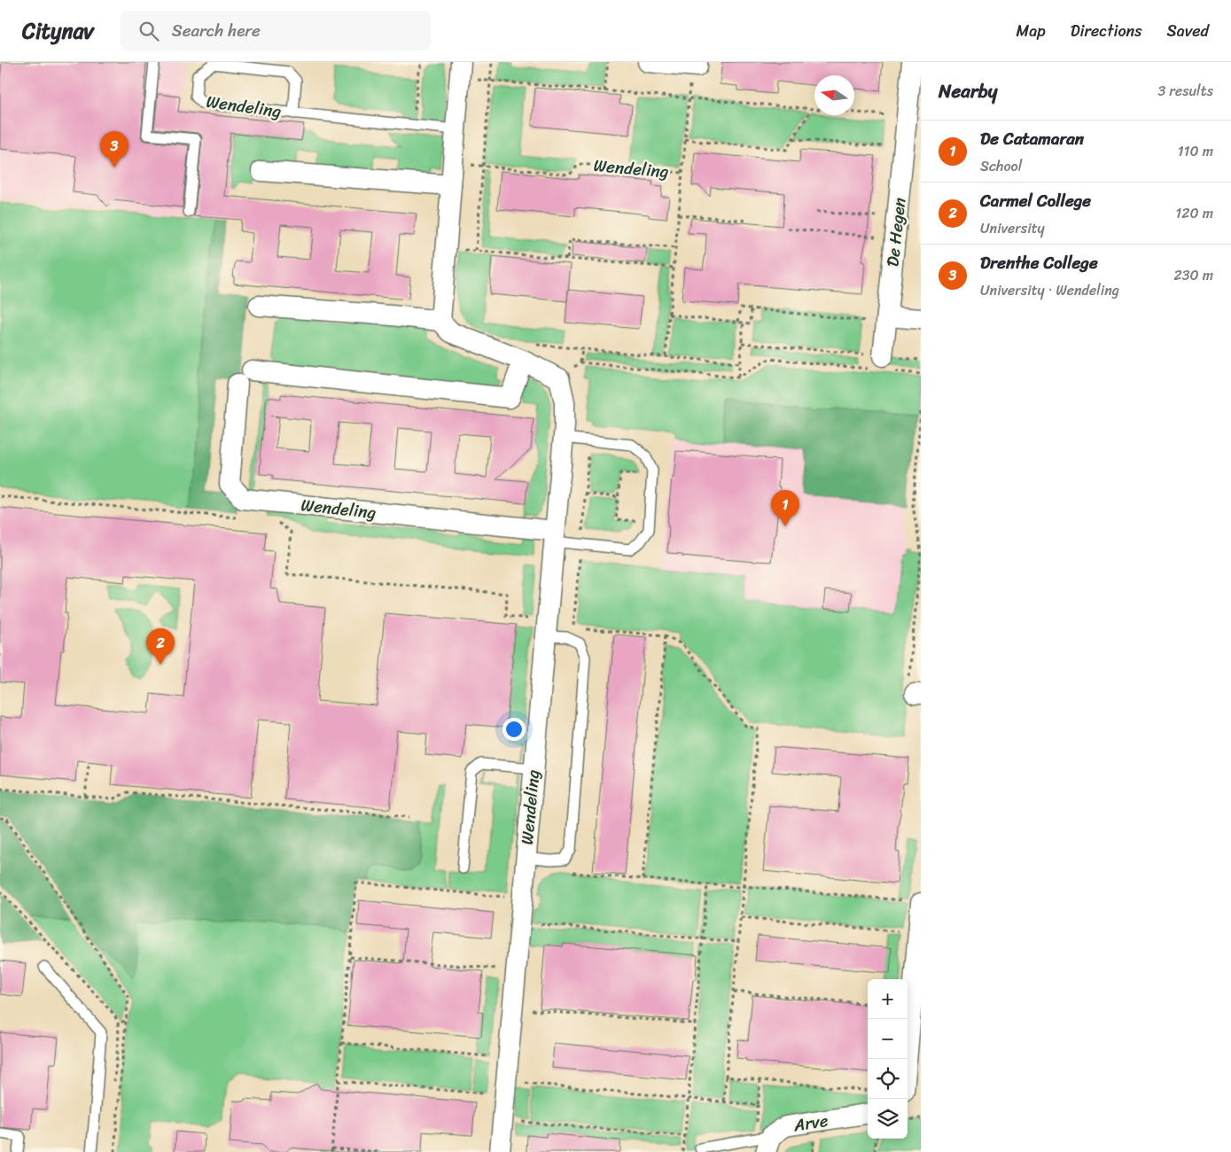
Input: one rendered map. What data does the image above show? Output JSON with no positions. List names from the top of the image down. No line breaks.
{"streets":{"street":["Wendeling","De Hegen","Arve"]},"north":"left","page":{"header":"Citynav","search":"Search here","nav":["Map","Directions","Saved"],"heading":["Nearby","3 results"],"list":[{"mark":"1","name":"De Catamaran","note":"School","value":"110 m"},{"mark":"2","name":"Carmel College","note":"University","value":"120 m"},{"mark":"3","name":"Drenthe College","note":"University · Wendeling","value":"230 m"}],"pins":["3","1","2"],"map_buttons":["+","−"]}}
